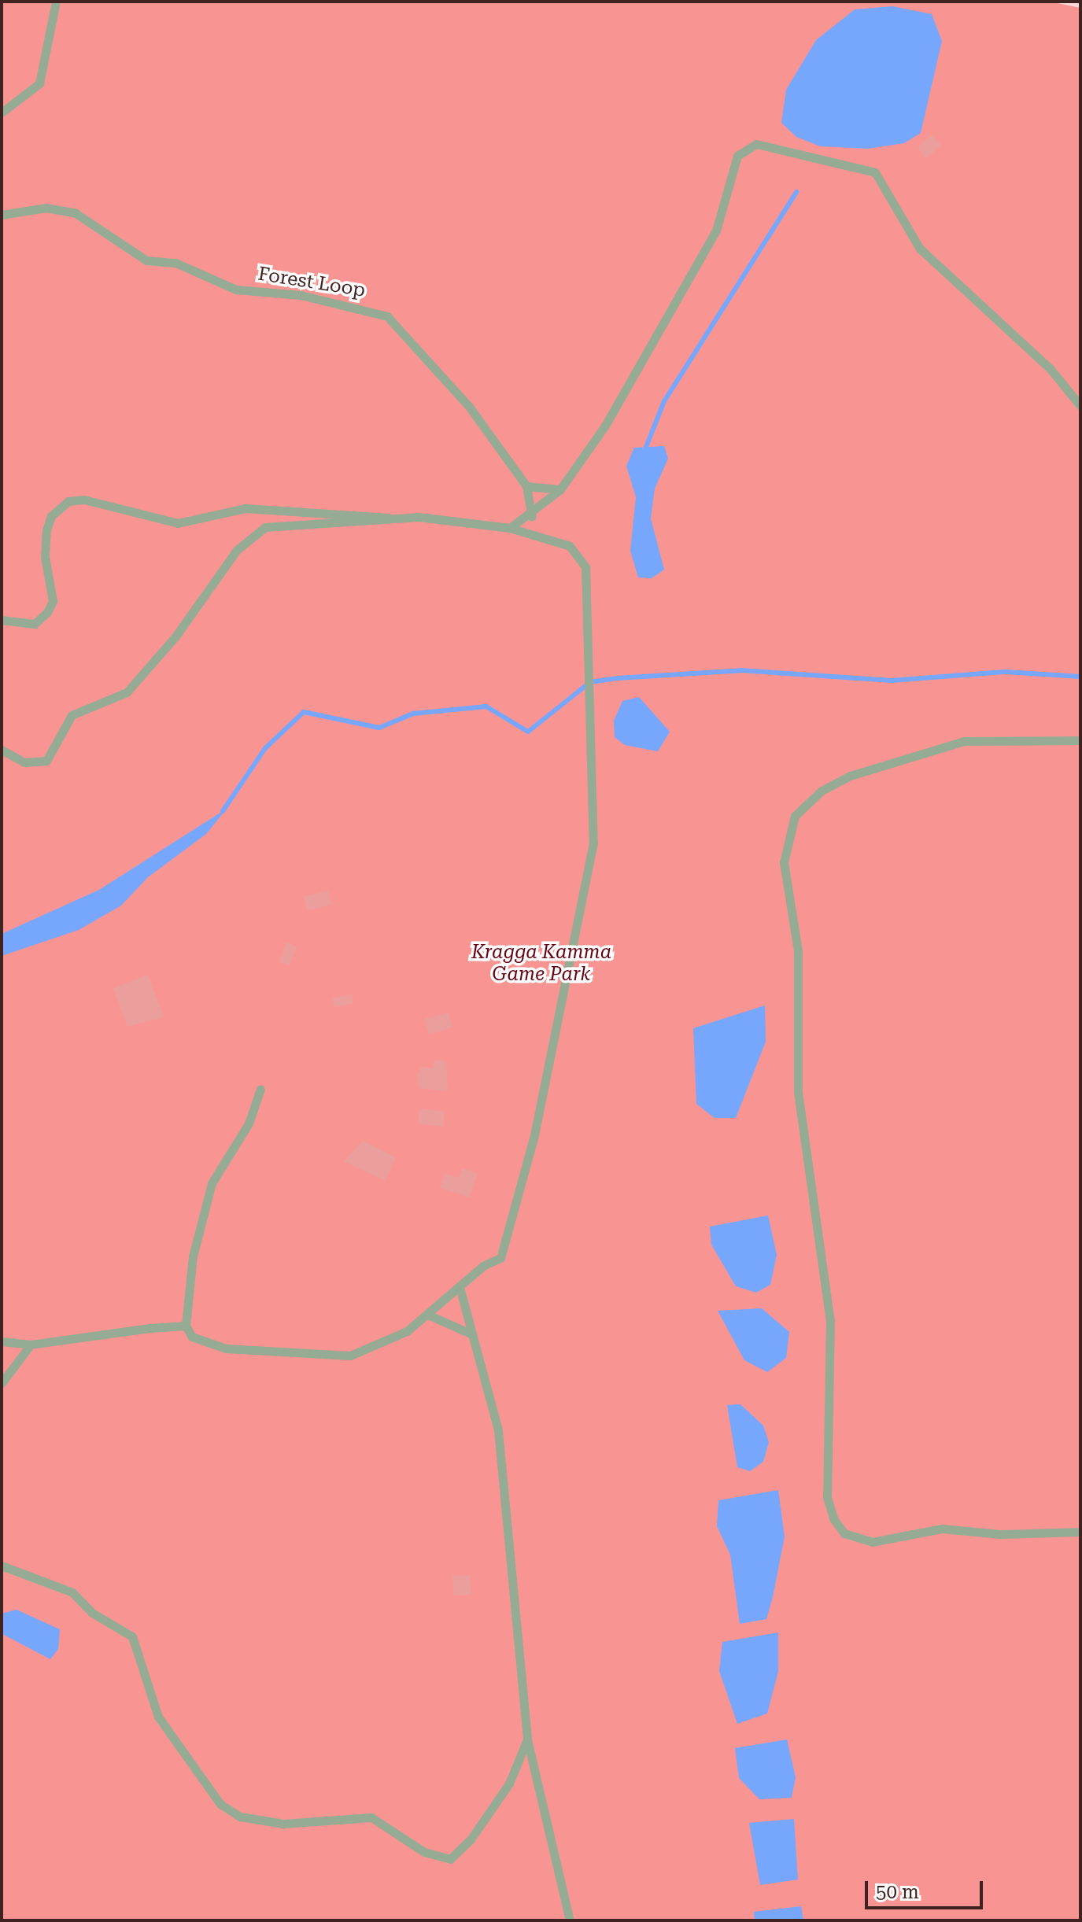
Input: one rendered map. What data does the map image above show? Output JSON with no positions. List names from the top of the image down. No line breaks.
{"streets":{"lane":["Forest Loop"]},"parks":["Kragga Kamma Game Park"],"scale_bar":"50 m"}
